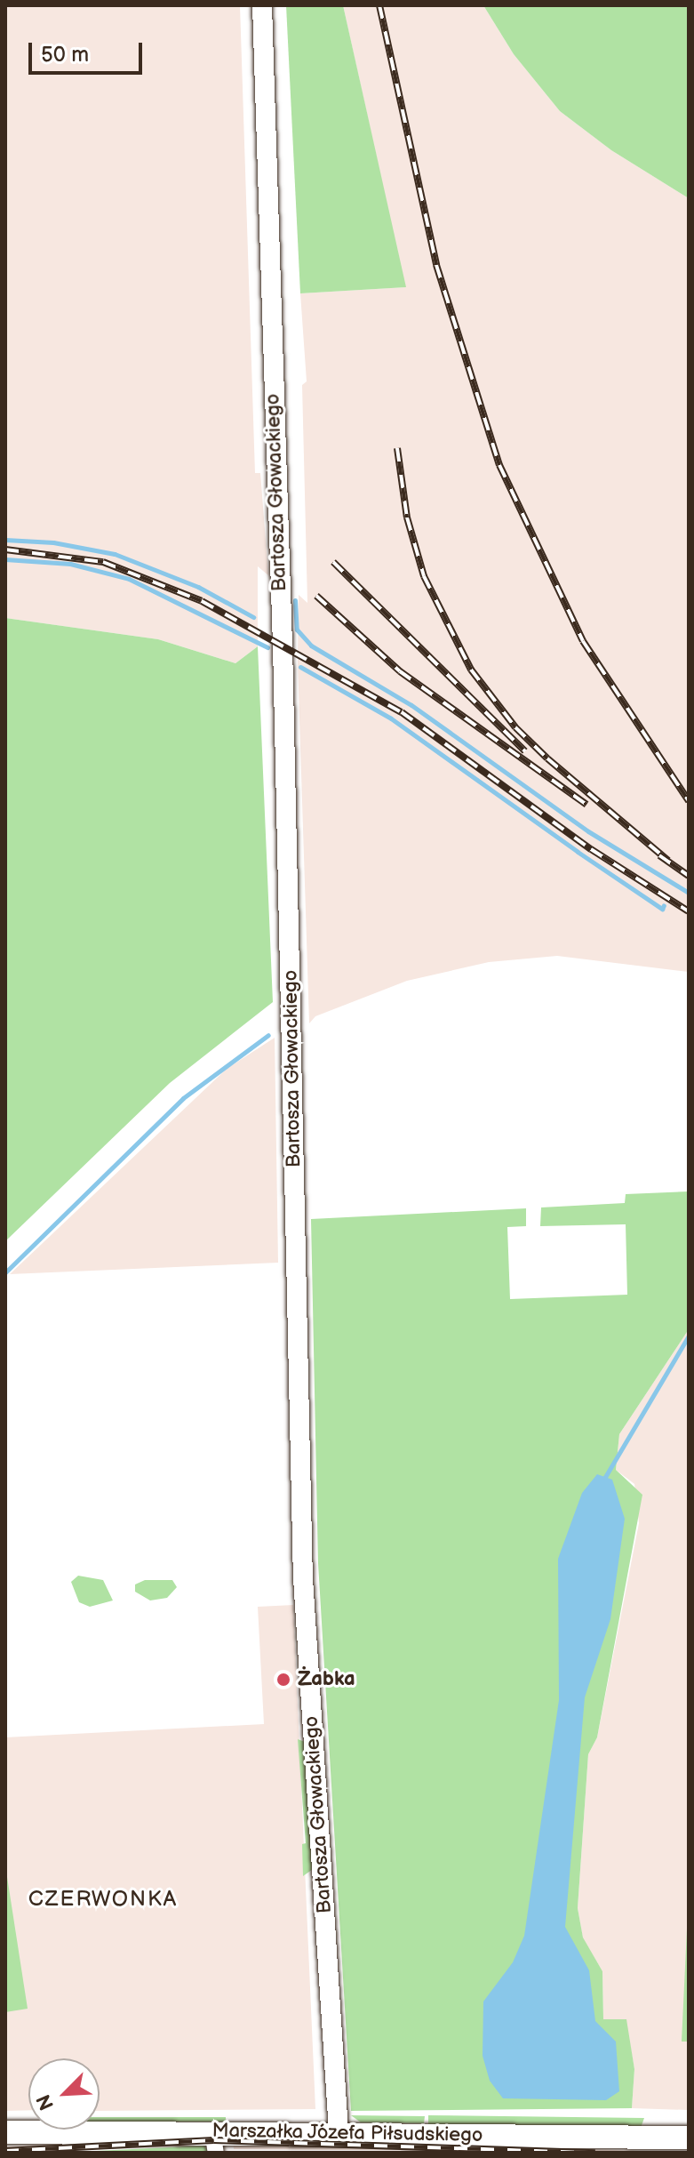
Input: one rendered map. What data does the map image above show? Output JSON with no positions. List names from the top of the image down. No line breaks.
{"streets":{"main road":["Marszałka Józefa Piłsudskiego"],"street":["Bartosza Głowackiego"]},"crossings":[["Bartosza Głowackiego","Marszałka Józefa Piłsudskiego"]],"districts":["CZERWONKA"],"places":["Żabka"],"scale_bar":"50 m","north":"bottom left"}
